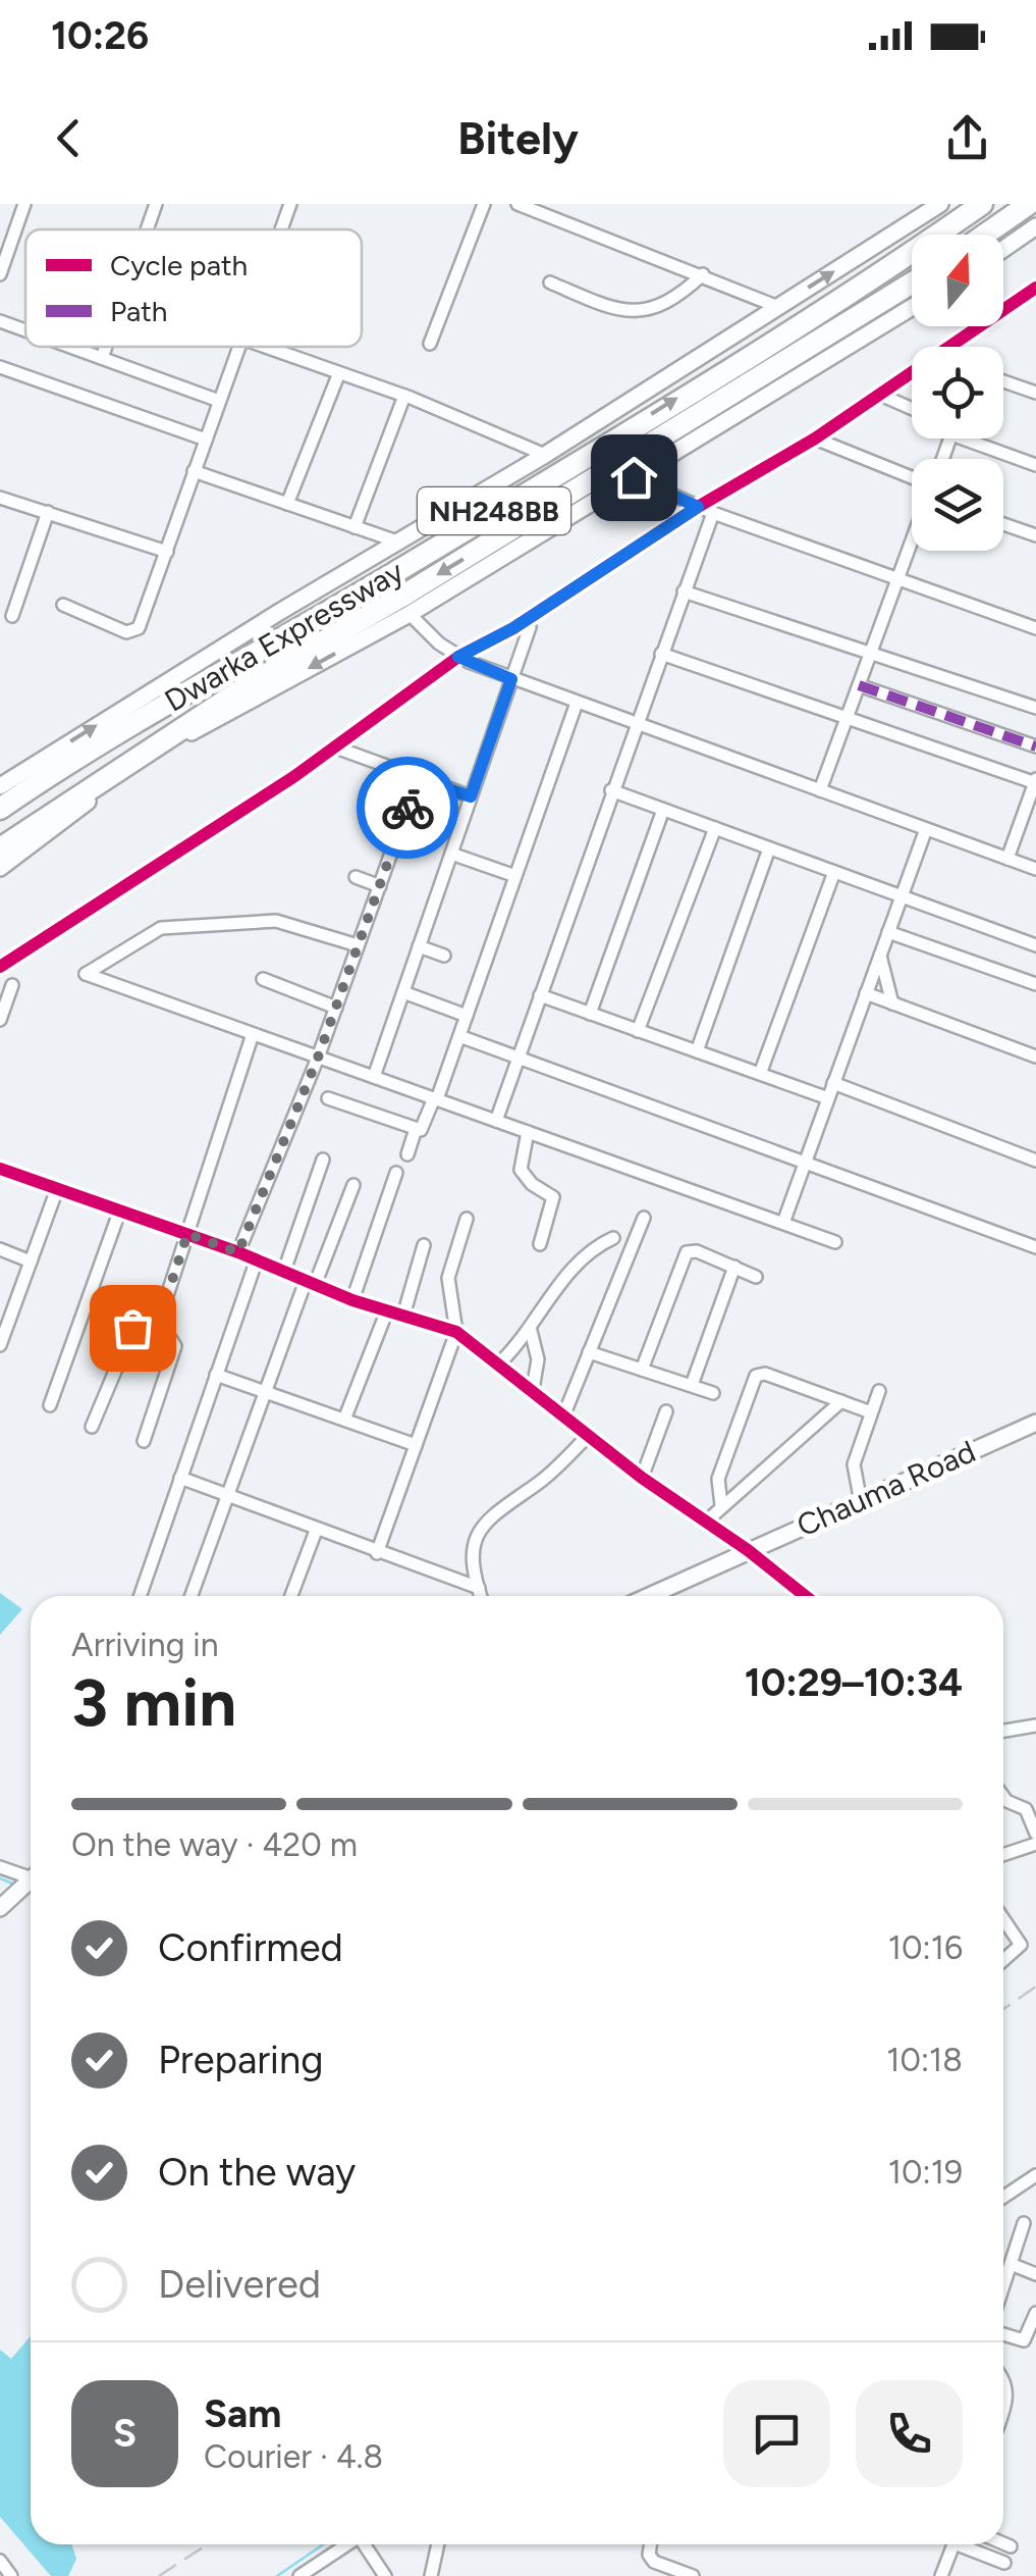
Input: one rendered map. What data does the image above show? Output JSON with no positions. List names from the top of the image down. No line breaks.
{"streets":{"highway":["NH248BB","Dwarka Expressway"],"street":["Chauma Road"]},"legend":["Cycle path","Path"],"north":"top","page":{"status":"10:26","header":"Bitely","heading":["3 min","Arriving in","10:29–10:34"],"panel":["Sam","Courier · 4.8"],"bar":"On the way · 420 m","list":[["Confirmed","10:16"],["Preparing","10:18"],["On the way","10:19"],"Delivered"],"round":"S"}}
